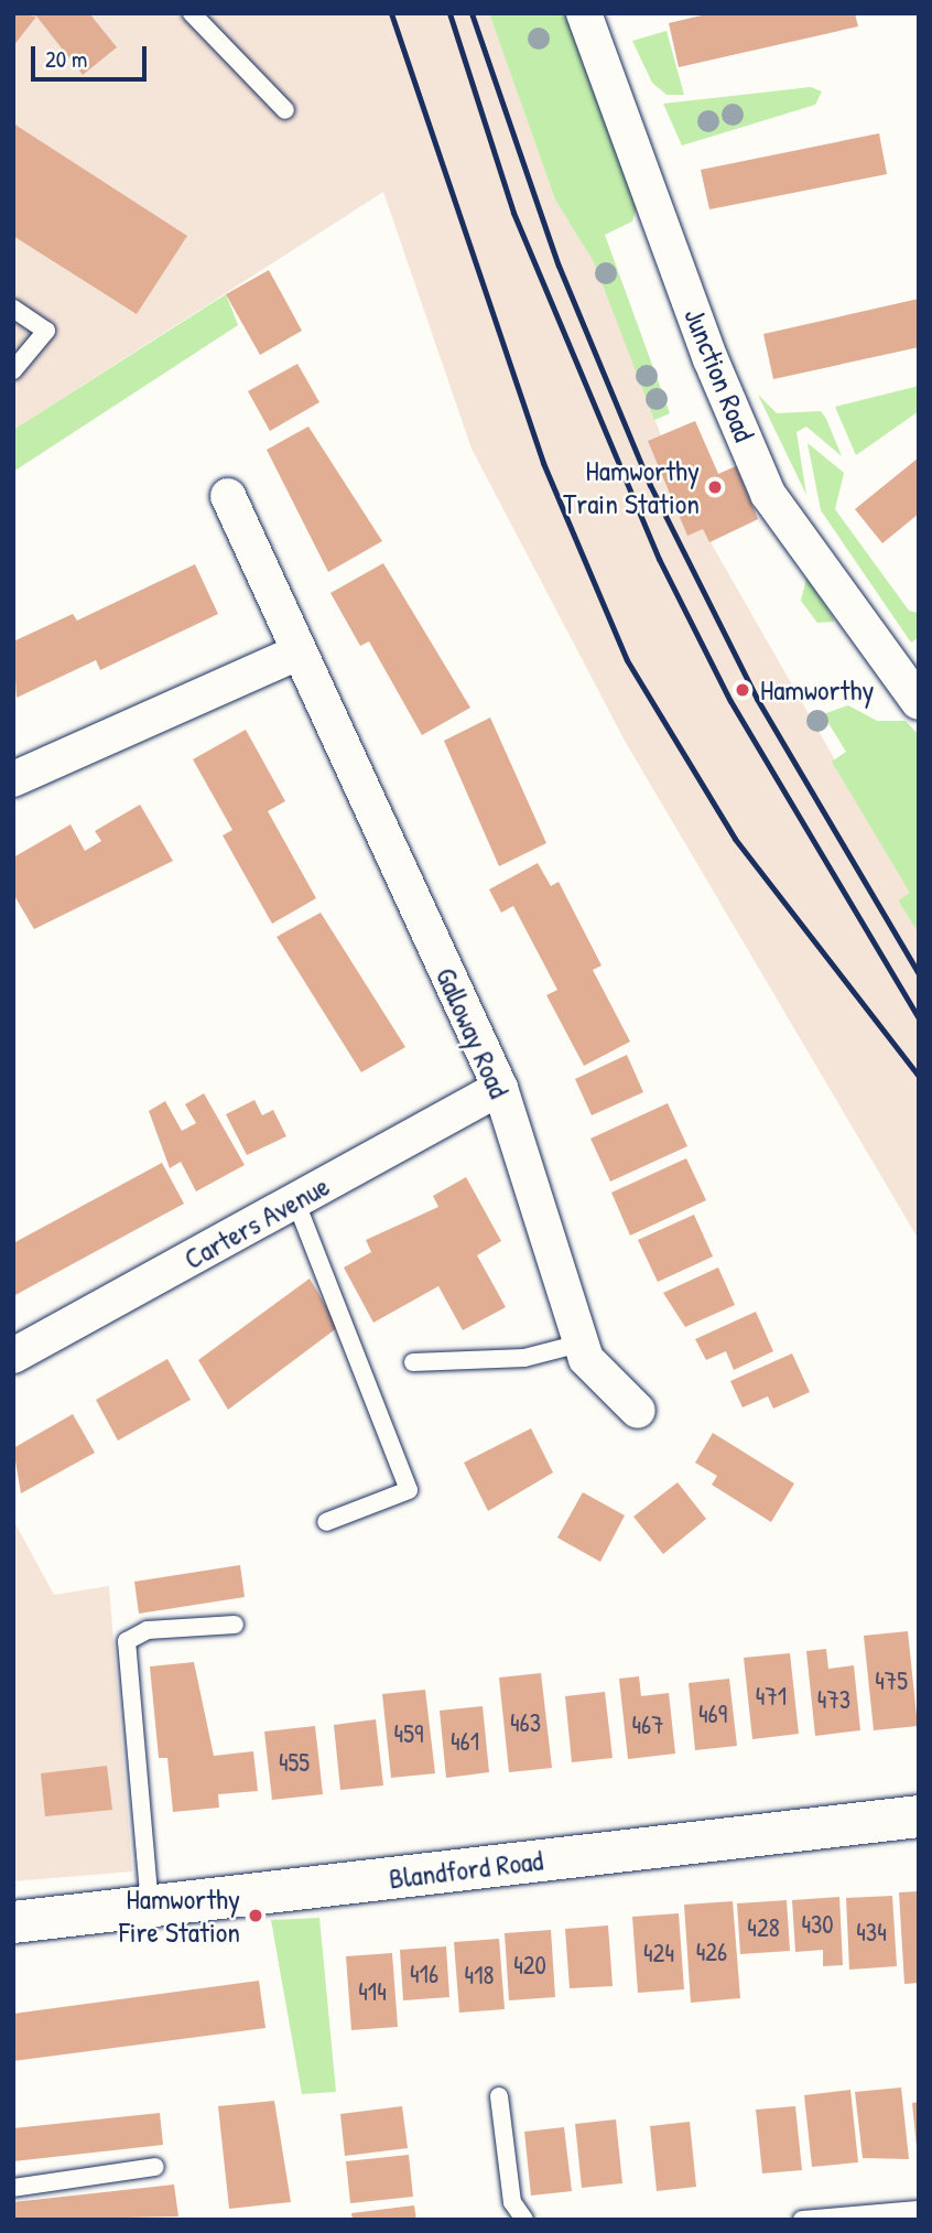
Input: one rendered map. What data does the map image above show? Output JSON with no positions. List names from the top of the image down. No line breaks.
{"streets":{"main road":["Blandford Road"],"street":["Junction Road","Galloway Road","Carters Avenue"]},"crossings":[["Galloway Road","Carters Avenue"]],"places":["Hamworthy Train Station","Hamworthy","Hamworthy Fire Station"],"house_numbers":["475","471","473","469","463","467","459","461","455","430","428","434","426","424","420","416","418","414"],"scale_bar":"20 m"}
